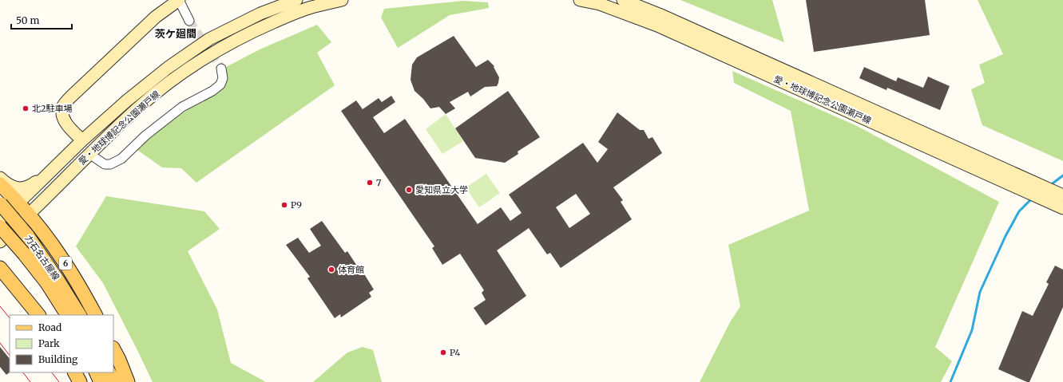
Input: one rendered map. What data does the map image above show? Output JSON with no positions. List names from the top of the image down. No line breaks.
{"streets":{"main road":["愛・地球博記念公園瀬戸線","力石名古屋線","6"]},"crossings":[["愛・地球博記念公園瀬戸線","6"]],"districts":["茨ケ廻間"],"places":["北2駐車場","7","愛知県立大学","P9","体育館","P4"],"legend":["Road","Park","Building"],"scale_bar":"50 m"}
